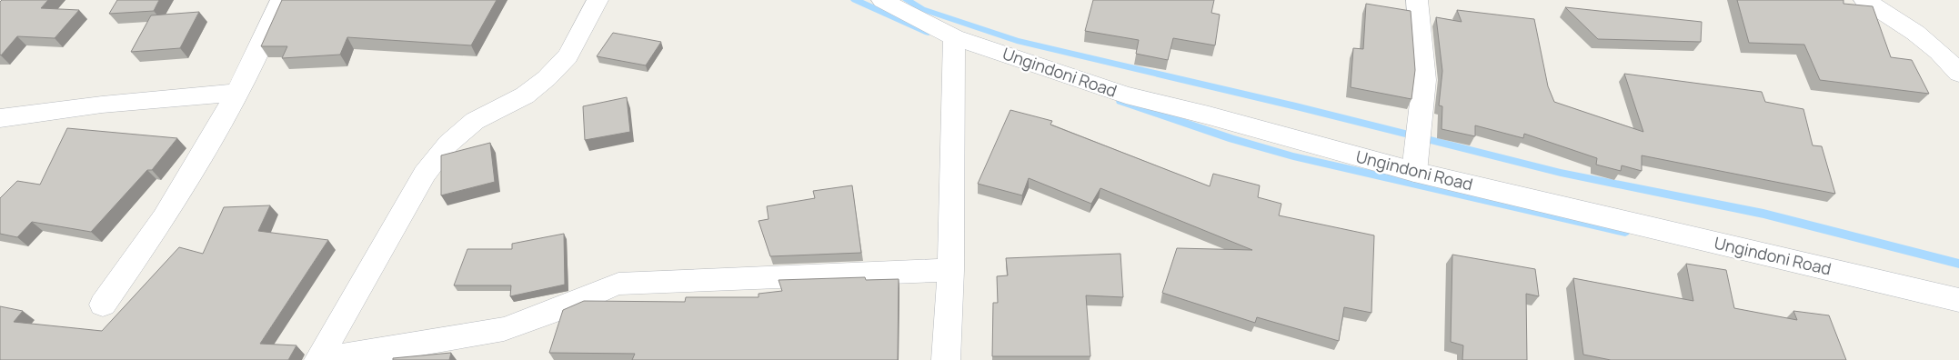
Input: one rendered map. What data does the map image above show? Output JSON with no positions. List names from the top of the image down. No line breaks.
{"streets":{"street":["Ungindoni Road"]}}
